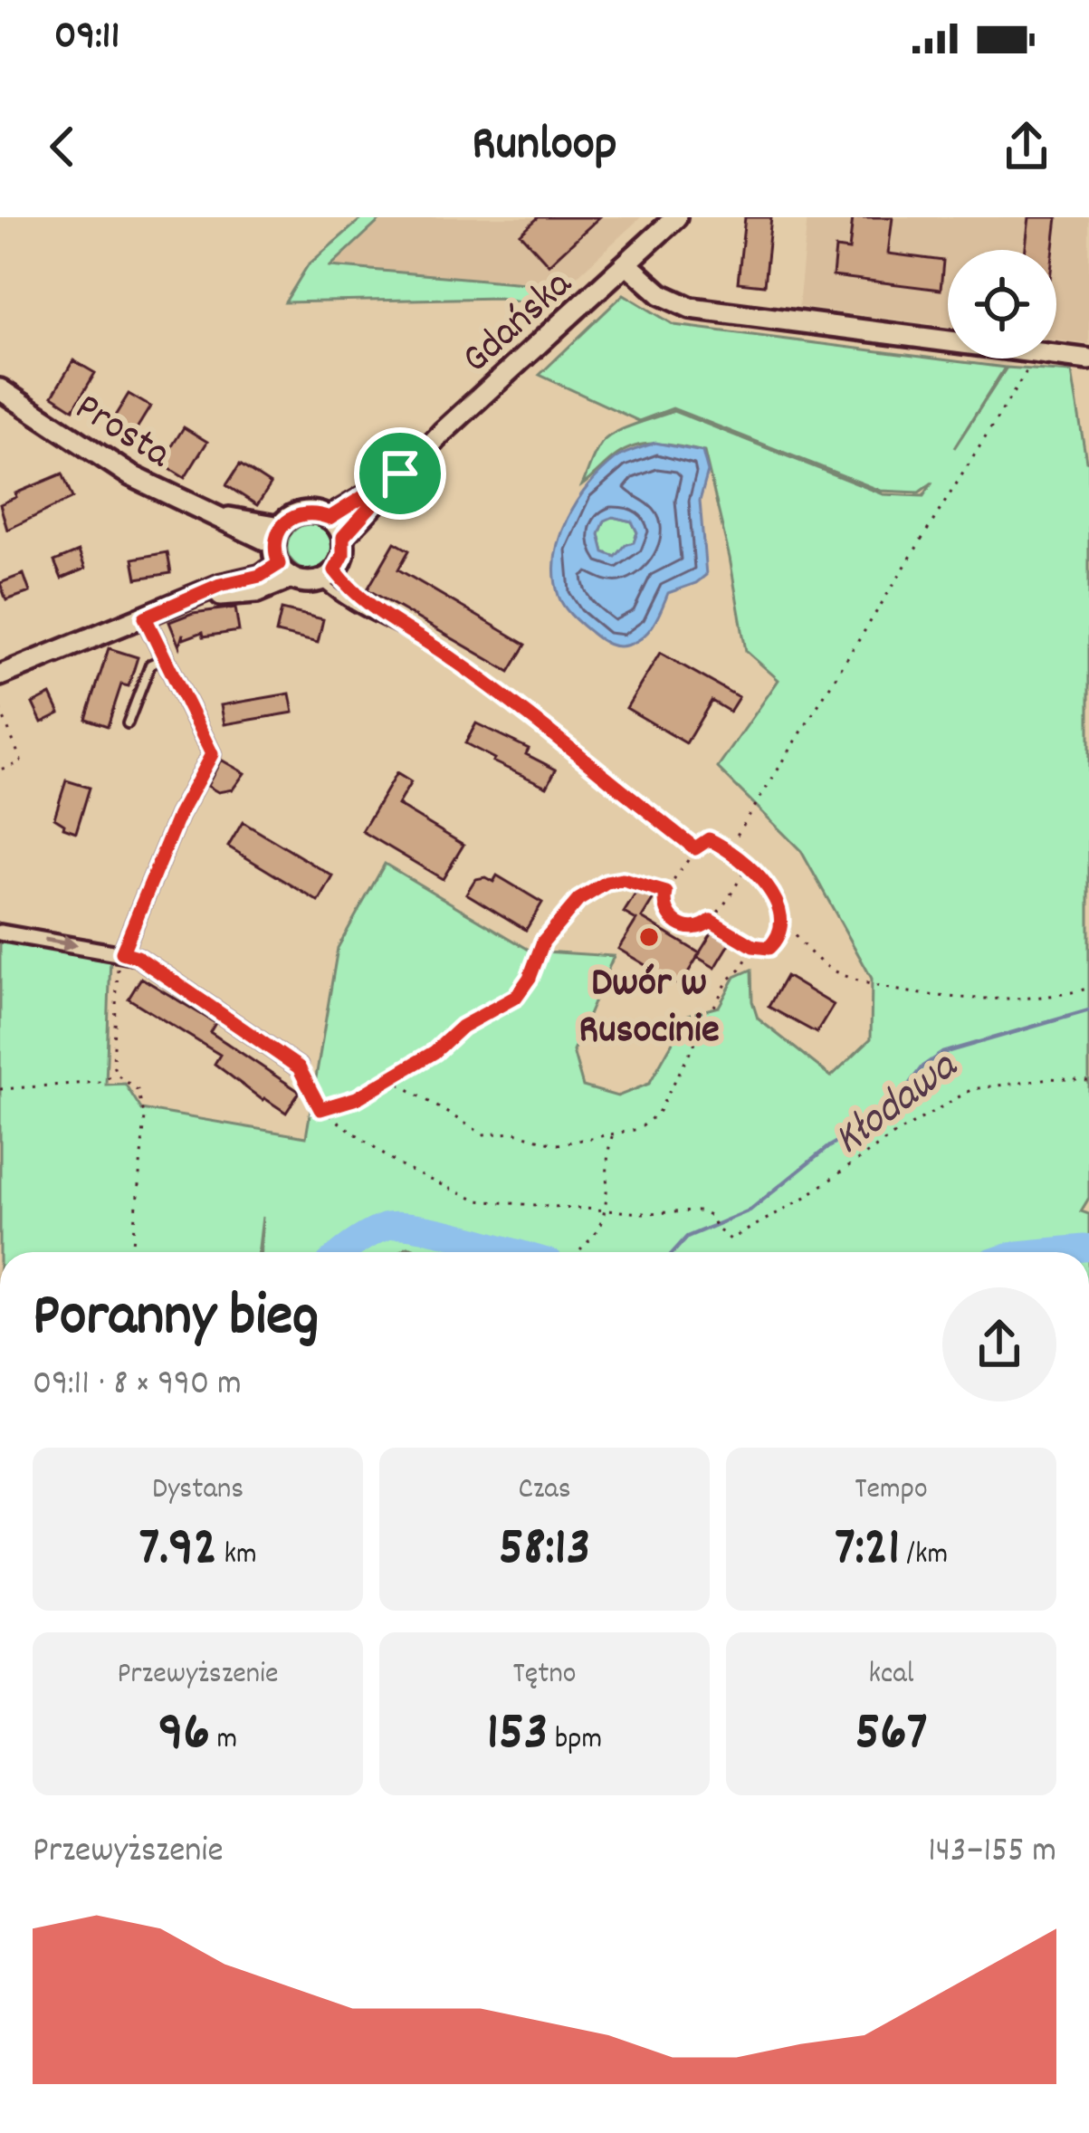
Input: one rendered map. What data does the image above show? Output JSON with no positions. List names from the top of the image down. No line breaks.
{"streets":{"street":["Gdańska","Prosta"]},"crossings":[["Gdańska","Prosta"]],"water":["Kłodawa"],"places":["Dwór w Rusocinie"],"page":{"status":"09:11","header":"Runloop","heading":["Poranny bieg","09:11 · 8 × 990 m"],"stats":[["Dystans","7.92 km"],["Czas","58:13"],["Tempo","7:21 /km"],["Przewyższenie","96 m"],["Tętno","153 bpm"],["kcal","567"]],"chart":["Przewyższenie","143–155 m"]}}
